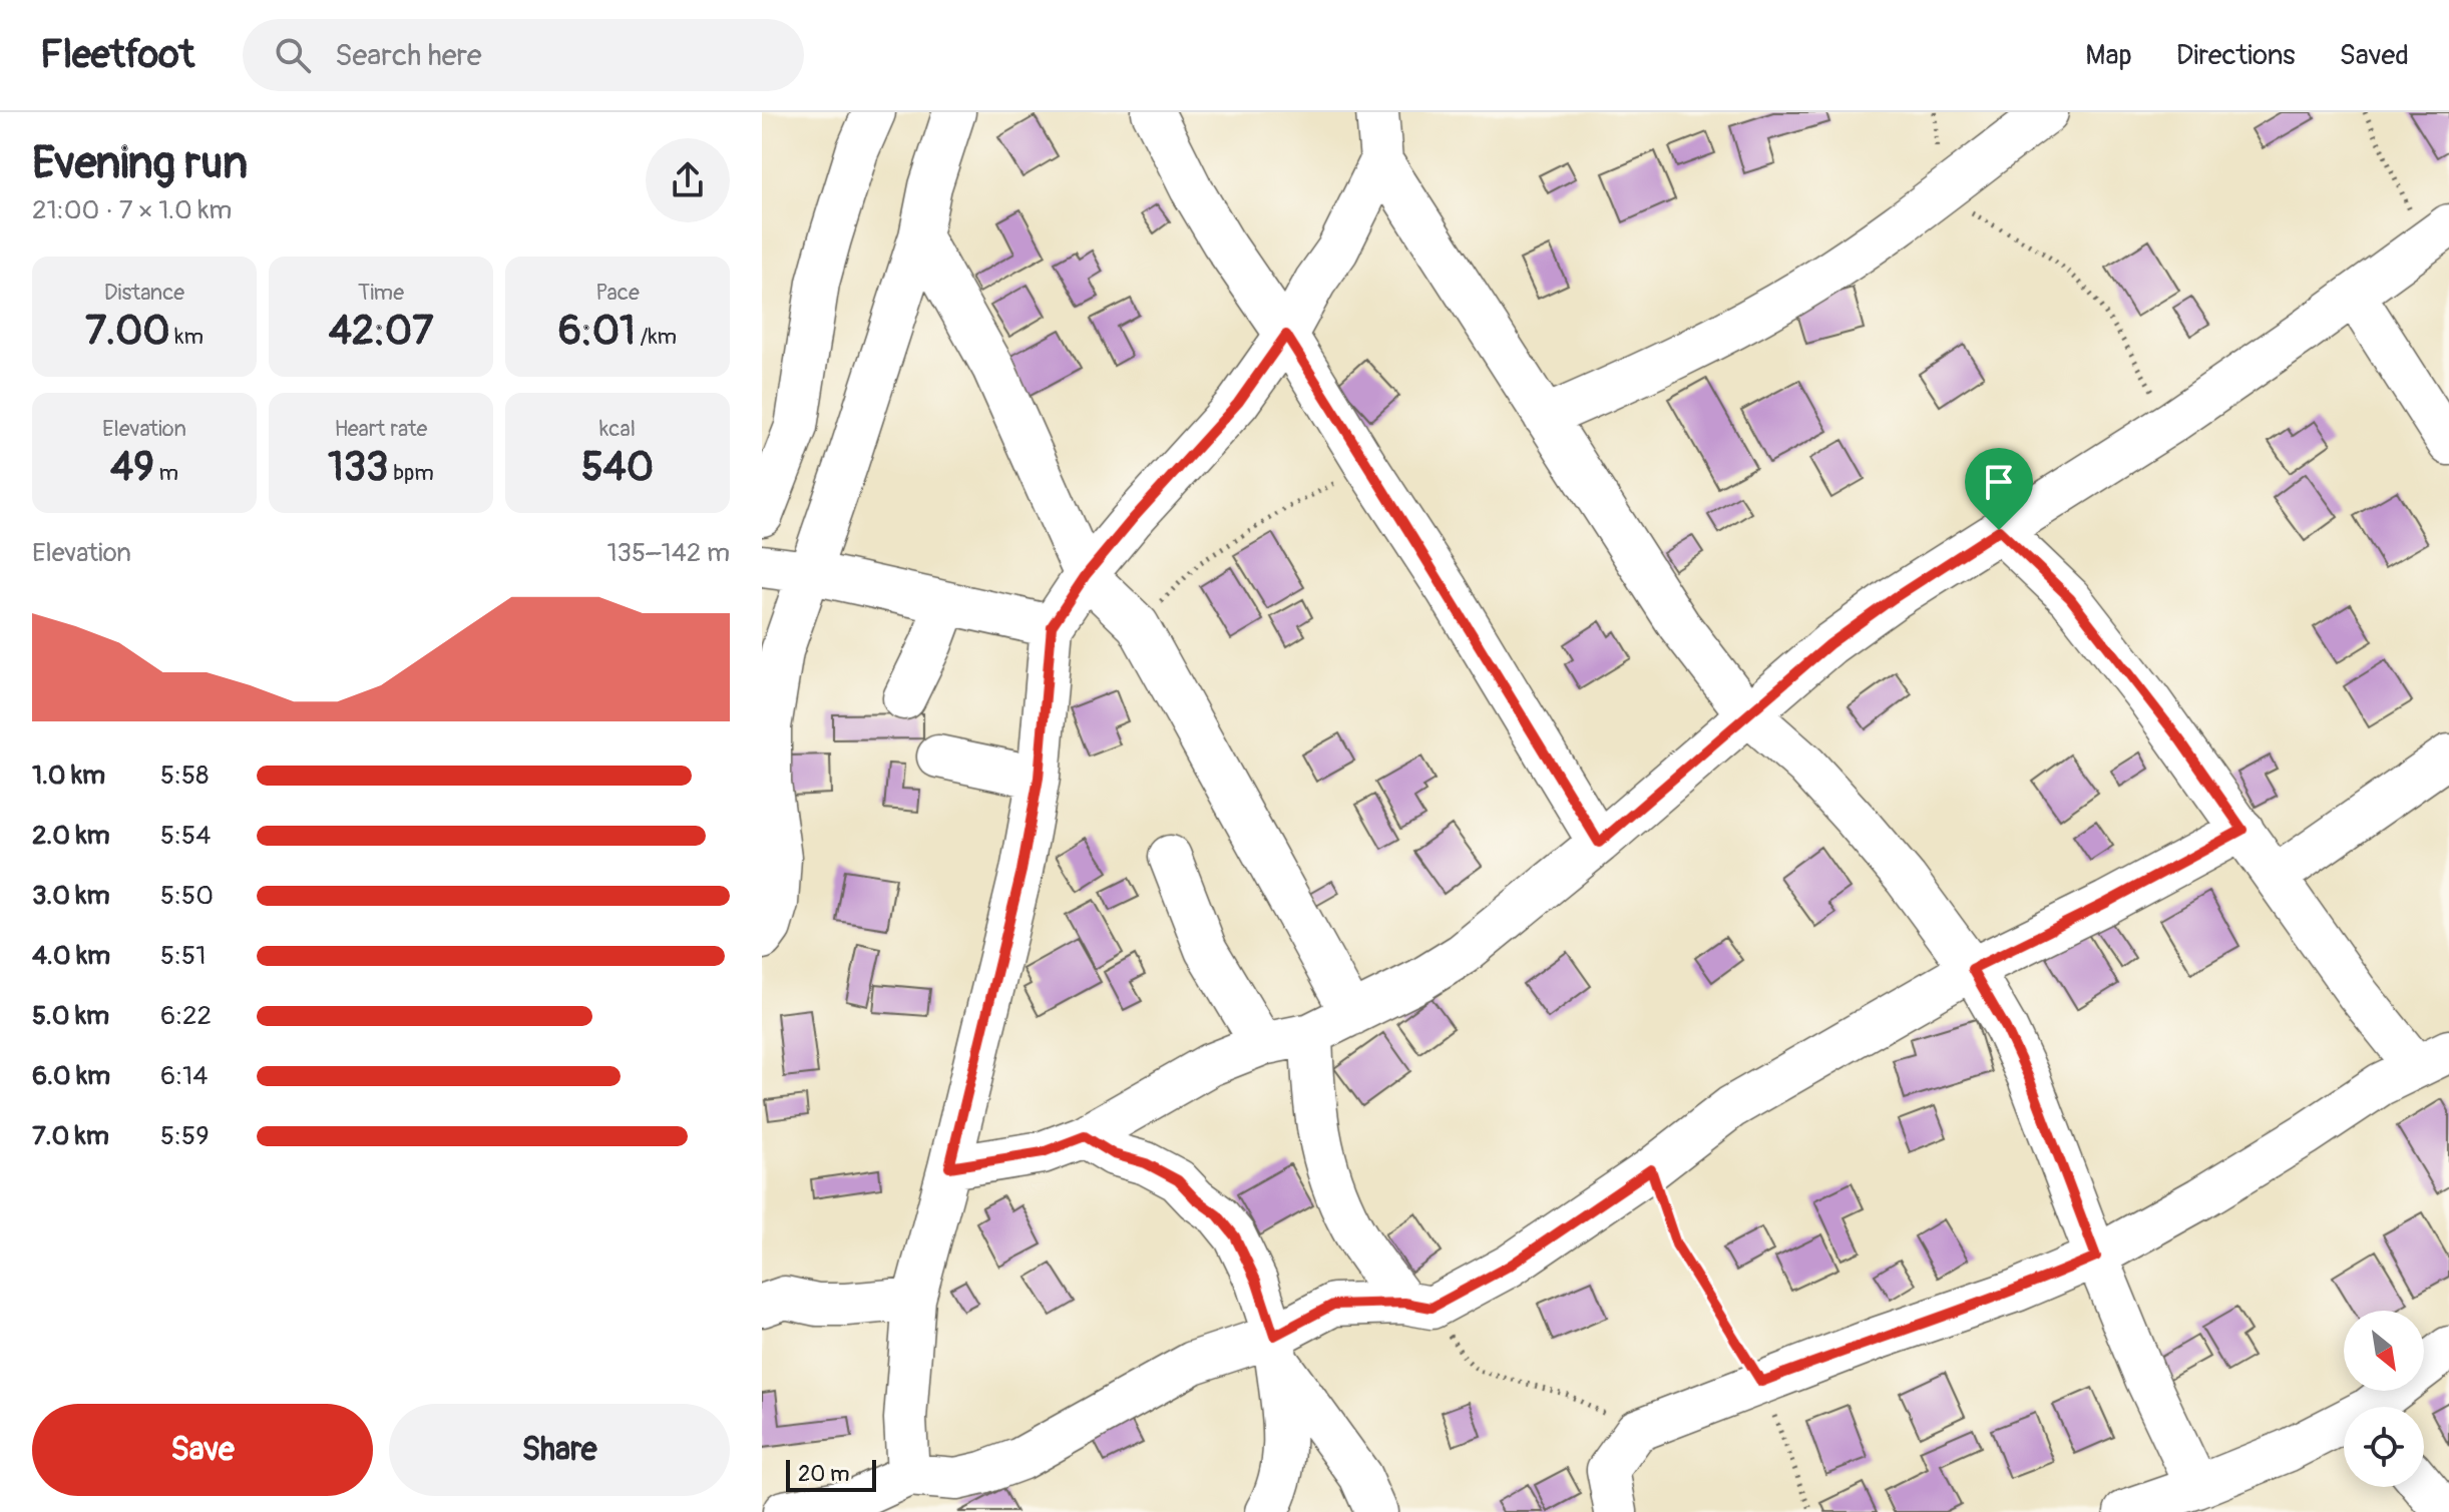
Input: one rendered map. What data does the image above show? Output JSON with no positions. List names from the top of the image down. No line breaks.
{"scale_bar":"20 m","north":"bottom right","page":{"header":"Fleetfoot","search":"Search here","nav":["Map","Directions","Saved"],"heading":["Evening run","21:00 · 7 × 1.0 km"],"stats":[["Distance","7.00 km"],["Time","42:07"],["Pace","6:01 /km"],["Elevation","49 m"],["Heart rate","133 bpm"],["kcal","540"]],"chart":["Elevation","135–142 m"],"list":[{"name":"1.0 km","note":"5:58"},{"name":"2.0 km","note":"5:54"},{"name":"3.0 km","note":"5:50"},{"name":"4.0 km","note":"5:51"},{"name":"5.0 km","note":"6:22"},{"name":"6.0 km","note":"6:14"},{"name":"7.0 km","note":"5:59"}],"buttons":["Save","Share"],"scale":"20 m"}}
